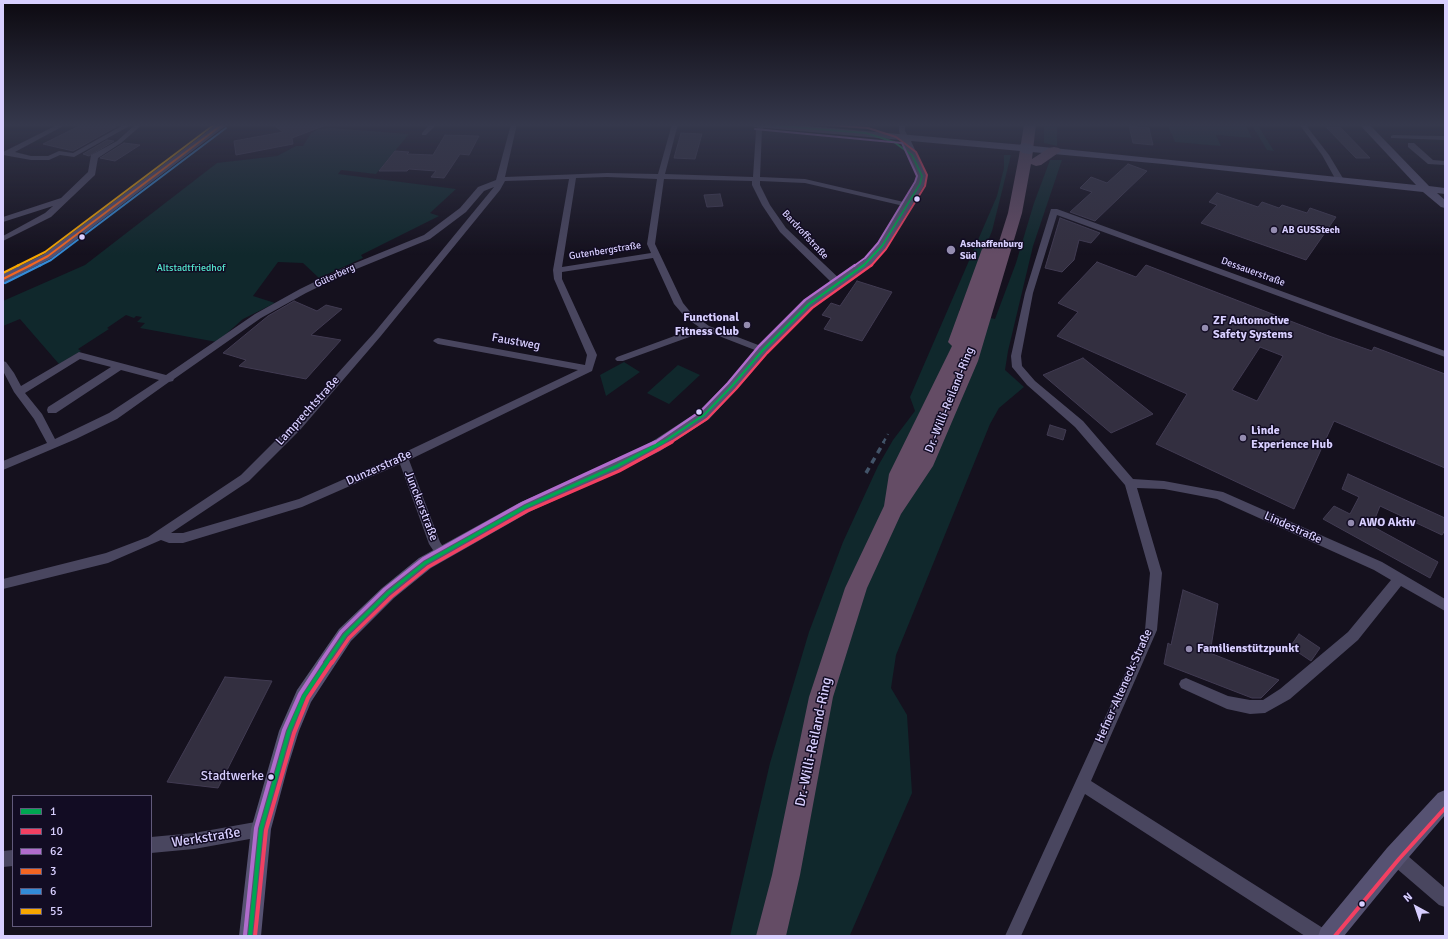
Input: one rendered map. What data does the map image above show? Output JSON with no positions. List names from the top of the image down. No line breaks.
{"streets":{"highway":["Dr.-Willi-Reiland-Ring"],"street":["Bardroffstraße","Gutenbergstraße","Dessauerstraße","Güterberg","Faustweg","Lamprechtstraße","Dunzerstraße","Junckerstraße","Lindestraße","Hefner-Alteneck-Straße","Werkstraße"]},"crossings":[["Bardroffstraße","Güterberg"],["Dessauerstraße","Hefner-Alteneck-Straße"],["Güterberg","Lamprechtstraße"],["Faustweg","Dunzerstraße"],["Lamprechtstraße","Dunzerstraße"],["Dunzerstraße","Junckerstraße"],["Lindestraße","Hefner-Alteneck-Straße"]],"parks":["Altstadtfriedhof"],"places":["AB GUSStech","Aschaffenburg Süd","Functional Fitness Club","ZF Automotive Safety Systems","Linde Experience Hub","AWO Aktiv","Familienstützpunkt","Stadtwerke"],"lines":["transit line 1","transit line 10","transit line 62","transit line 3","transit line 6","transit line 55"],"legend":["1","10","62","3","6","55"],"north":"top left"}
